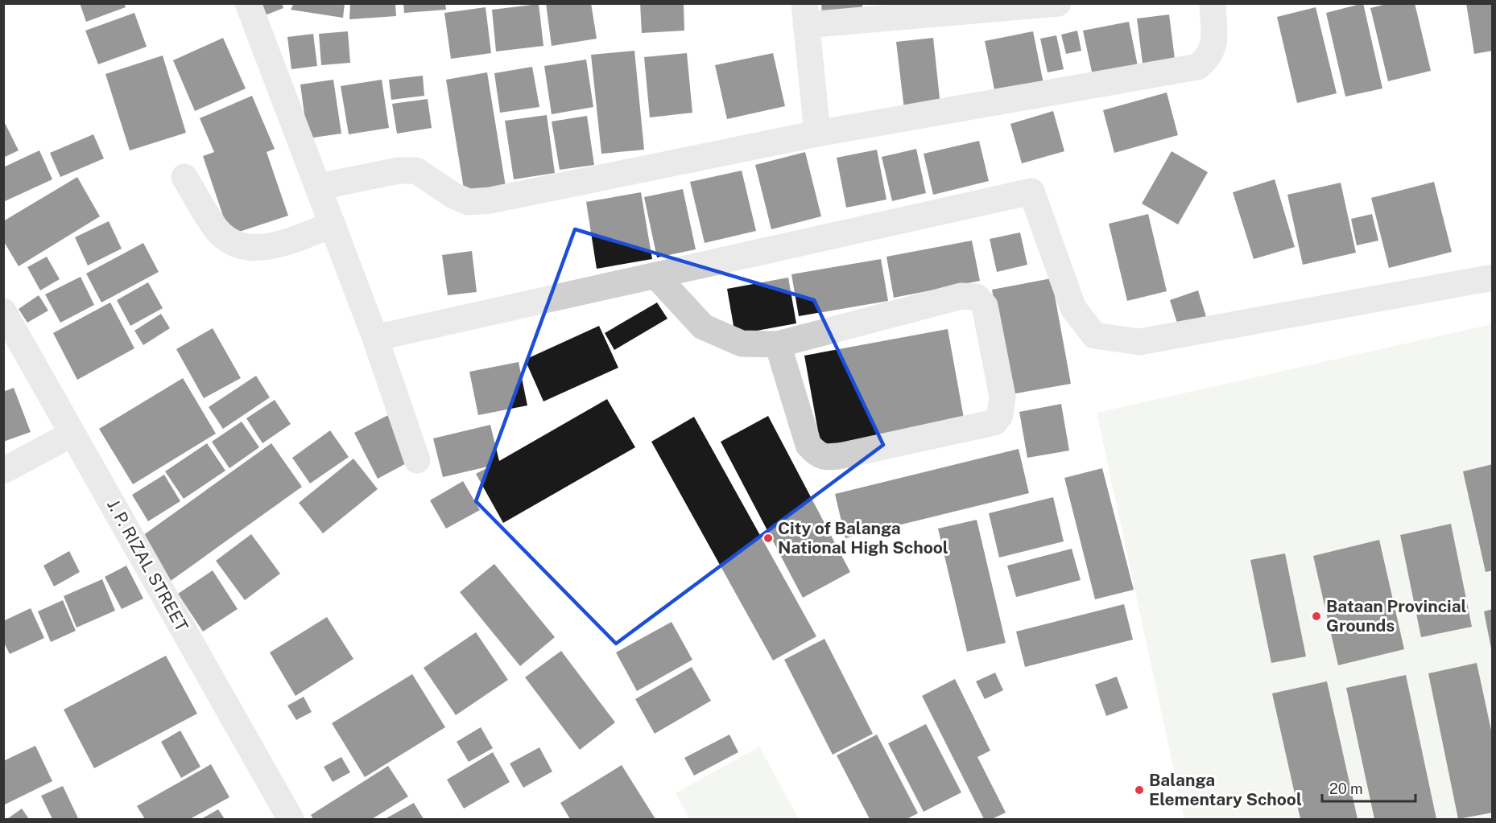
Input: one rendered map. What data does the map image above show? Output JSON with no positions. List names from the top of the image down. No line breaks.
{"streets":{"street":["J. P. RIZAL STREET"]},"places":["City of Balanga National High School","Bataan Provincial Grounds","Balanga Elementary School"],"scale_bar":"20 m"}
